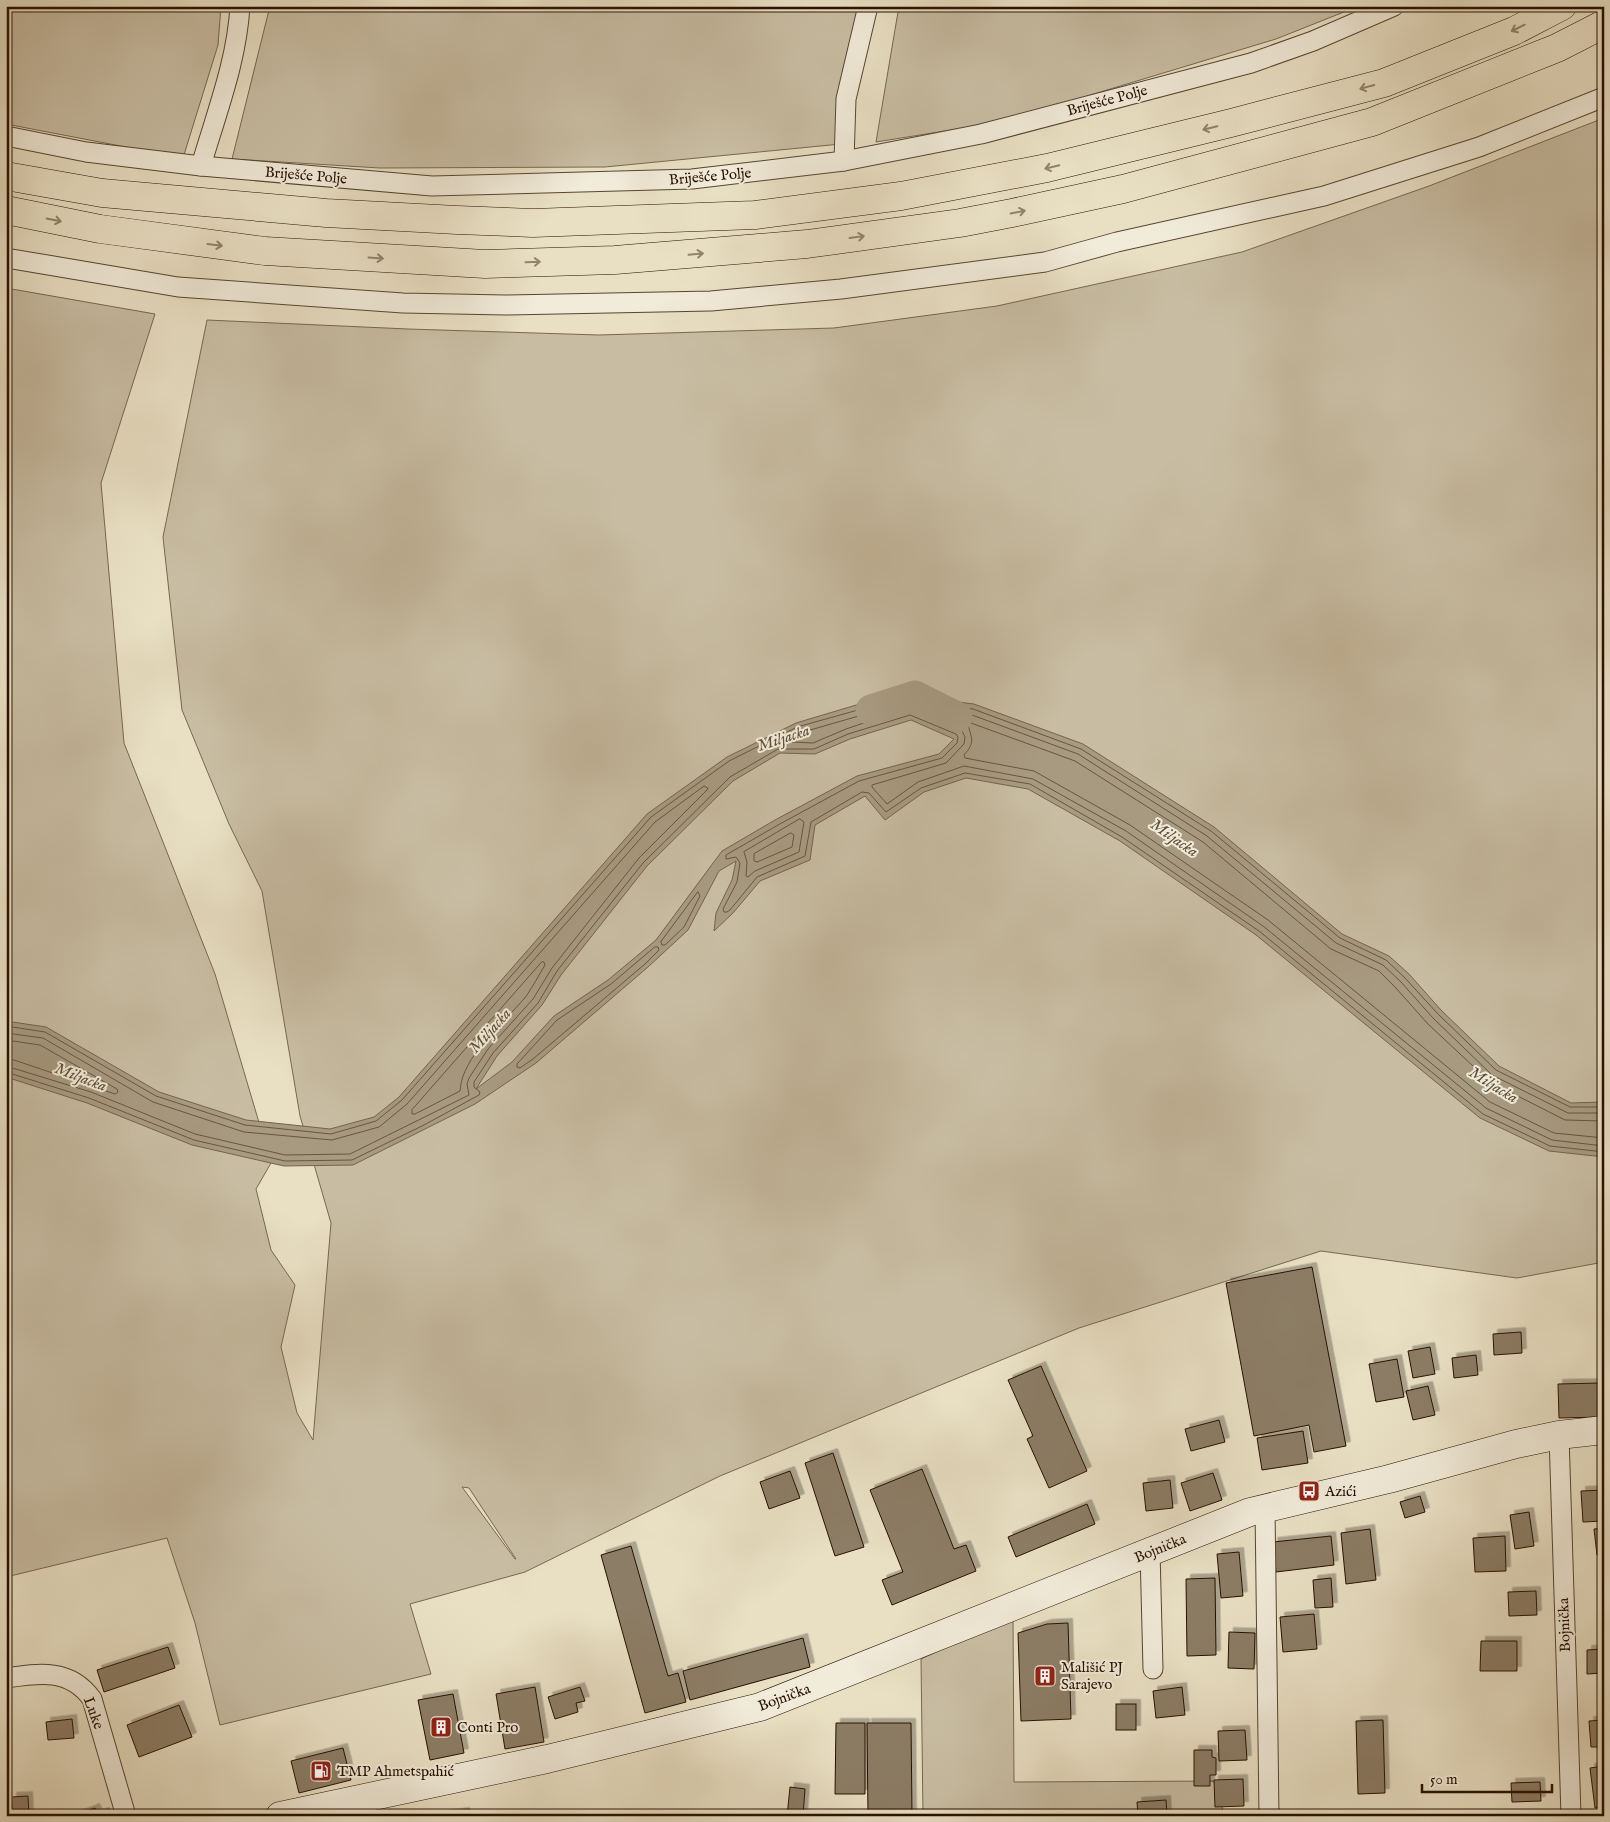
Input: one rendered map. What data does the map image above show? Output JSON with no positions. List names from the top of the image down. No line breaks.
{"streets":{"main road":["Bojnička"],"street":["Briješće Polje","Luke"]},"water":["Miljacka"],"places":{"bus stop":["Azići"],"building":["Mališić PJ Sarajevo","Conti Pro"],"fuel station":["TMP Ahmetspahić"]},"scale_bar":"50 m"}
